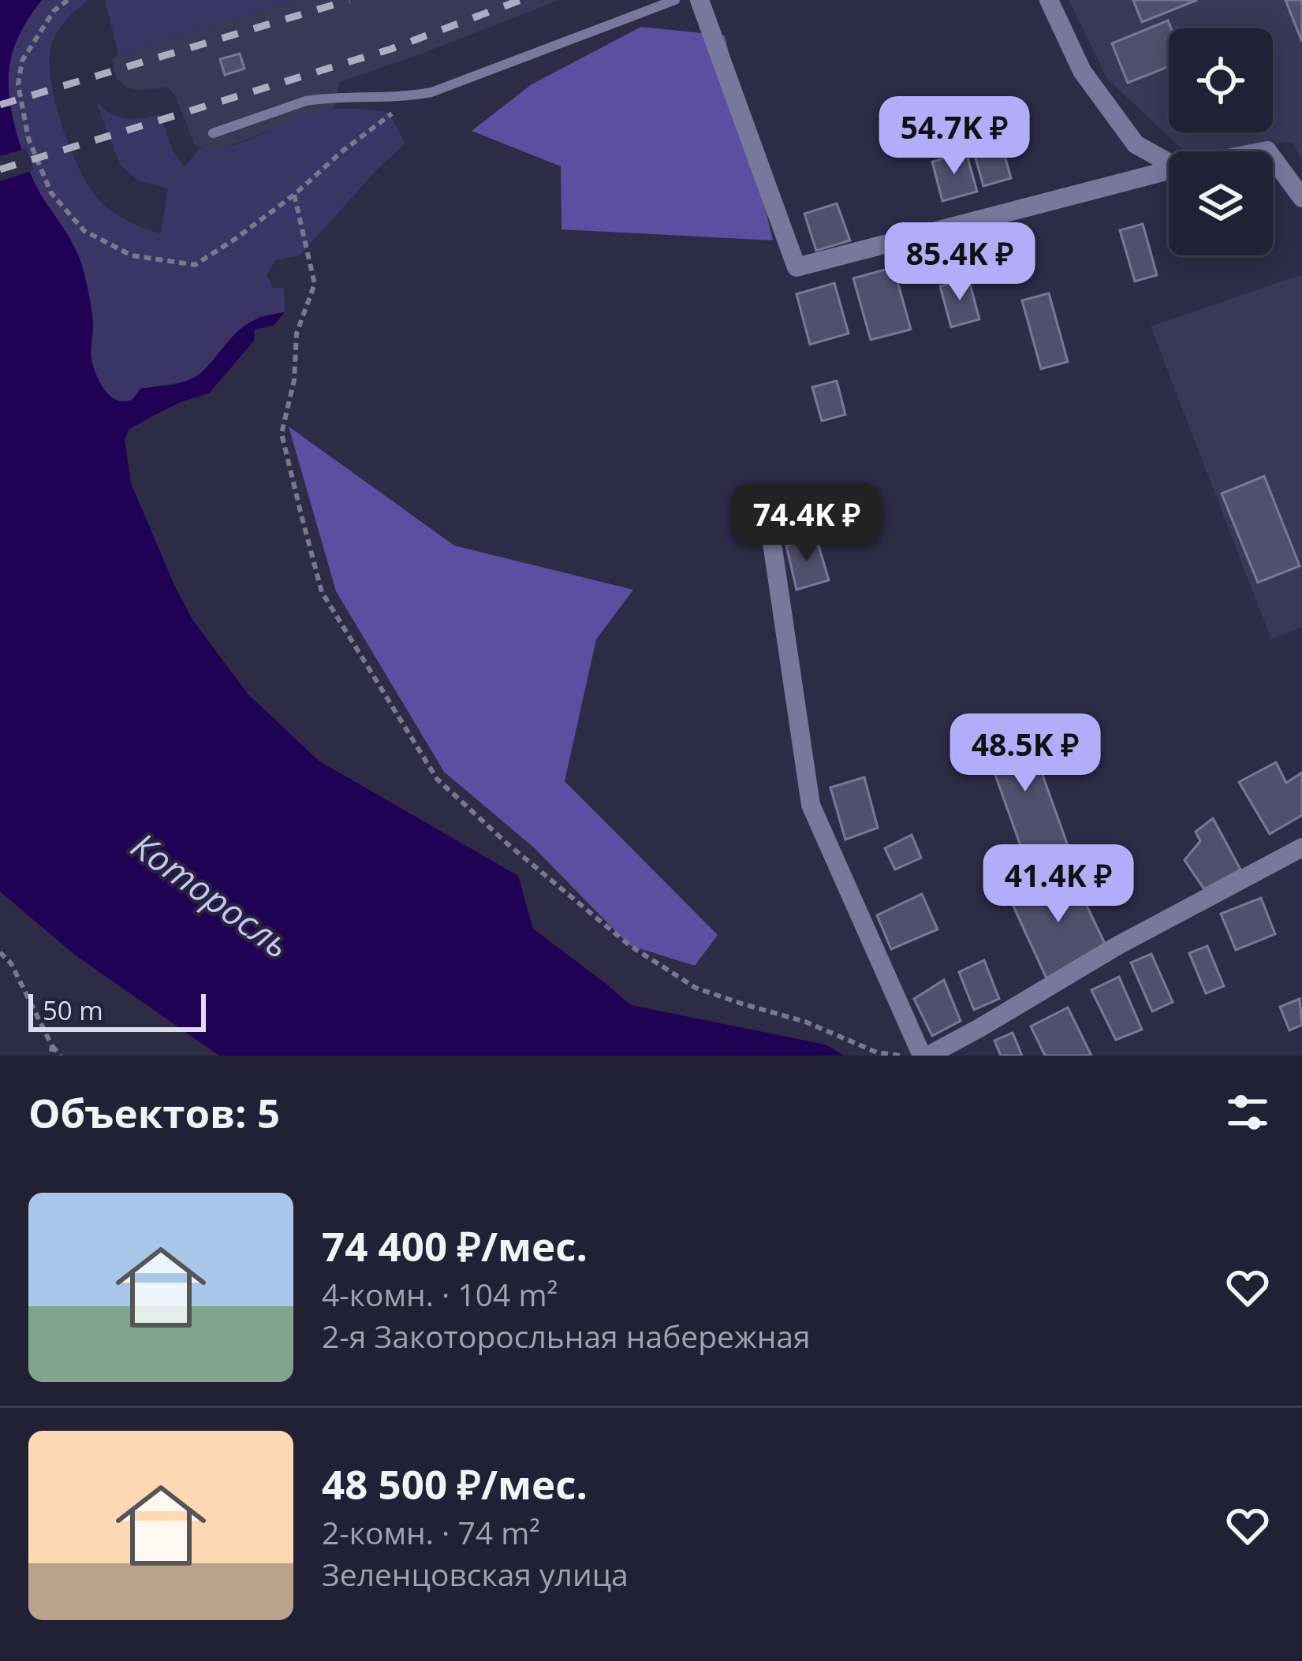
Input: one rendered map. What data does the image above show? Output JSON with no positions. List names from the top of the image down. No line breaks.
{"water":["Которосль"],"scale_bar":"50 m","page":{"price":["54.7K ₽","85.4K ₽","74.4K ₽","48.5K ₽","41.4K ₽"],"scale":"50 m","heading":"Объектов: 5","list":[{"name":"74 400 ₽/мес.","note":"4-комн. · 104 m² · 2-я Закоторосльная набережная"},{"name":"48 500 ₽/мес.","note":"2-комн. · 74 m² · Зеленцовская улица"}]}}
